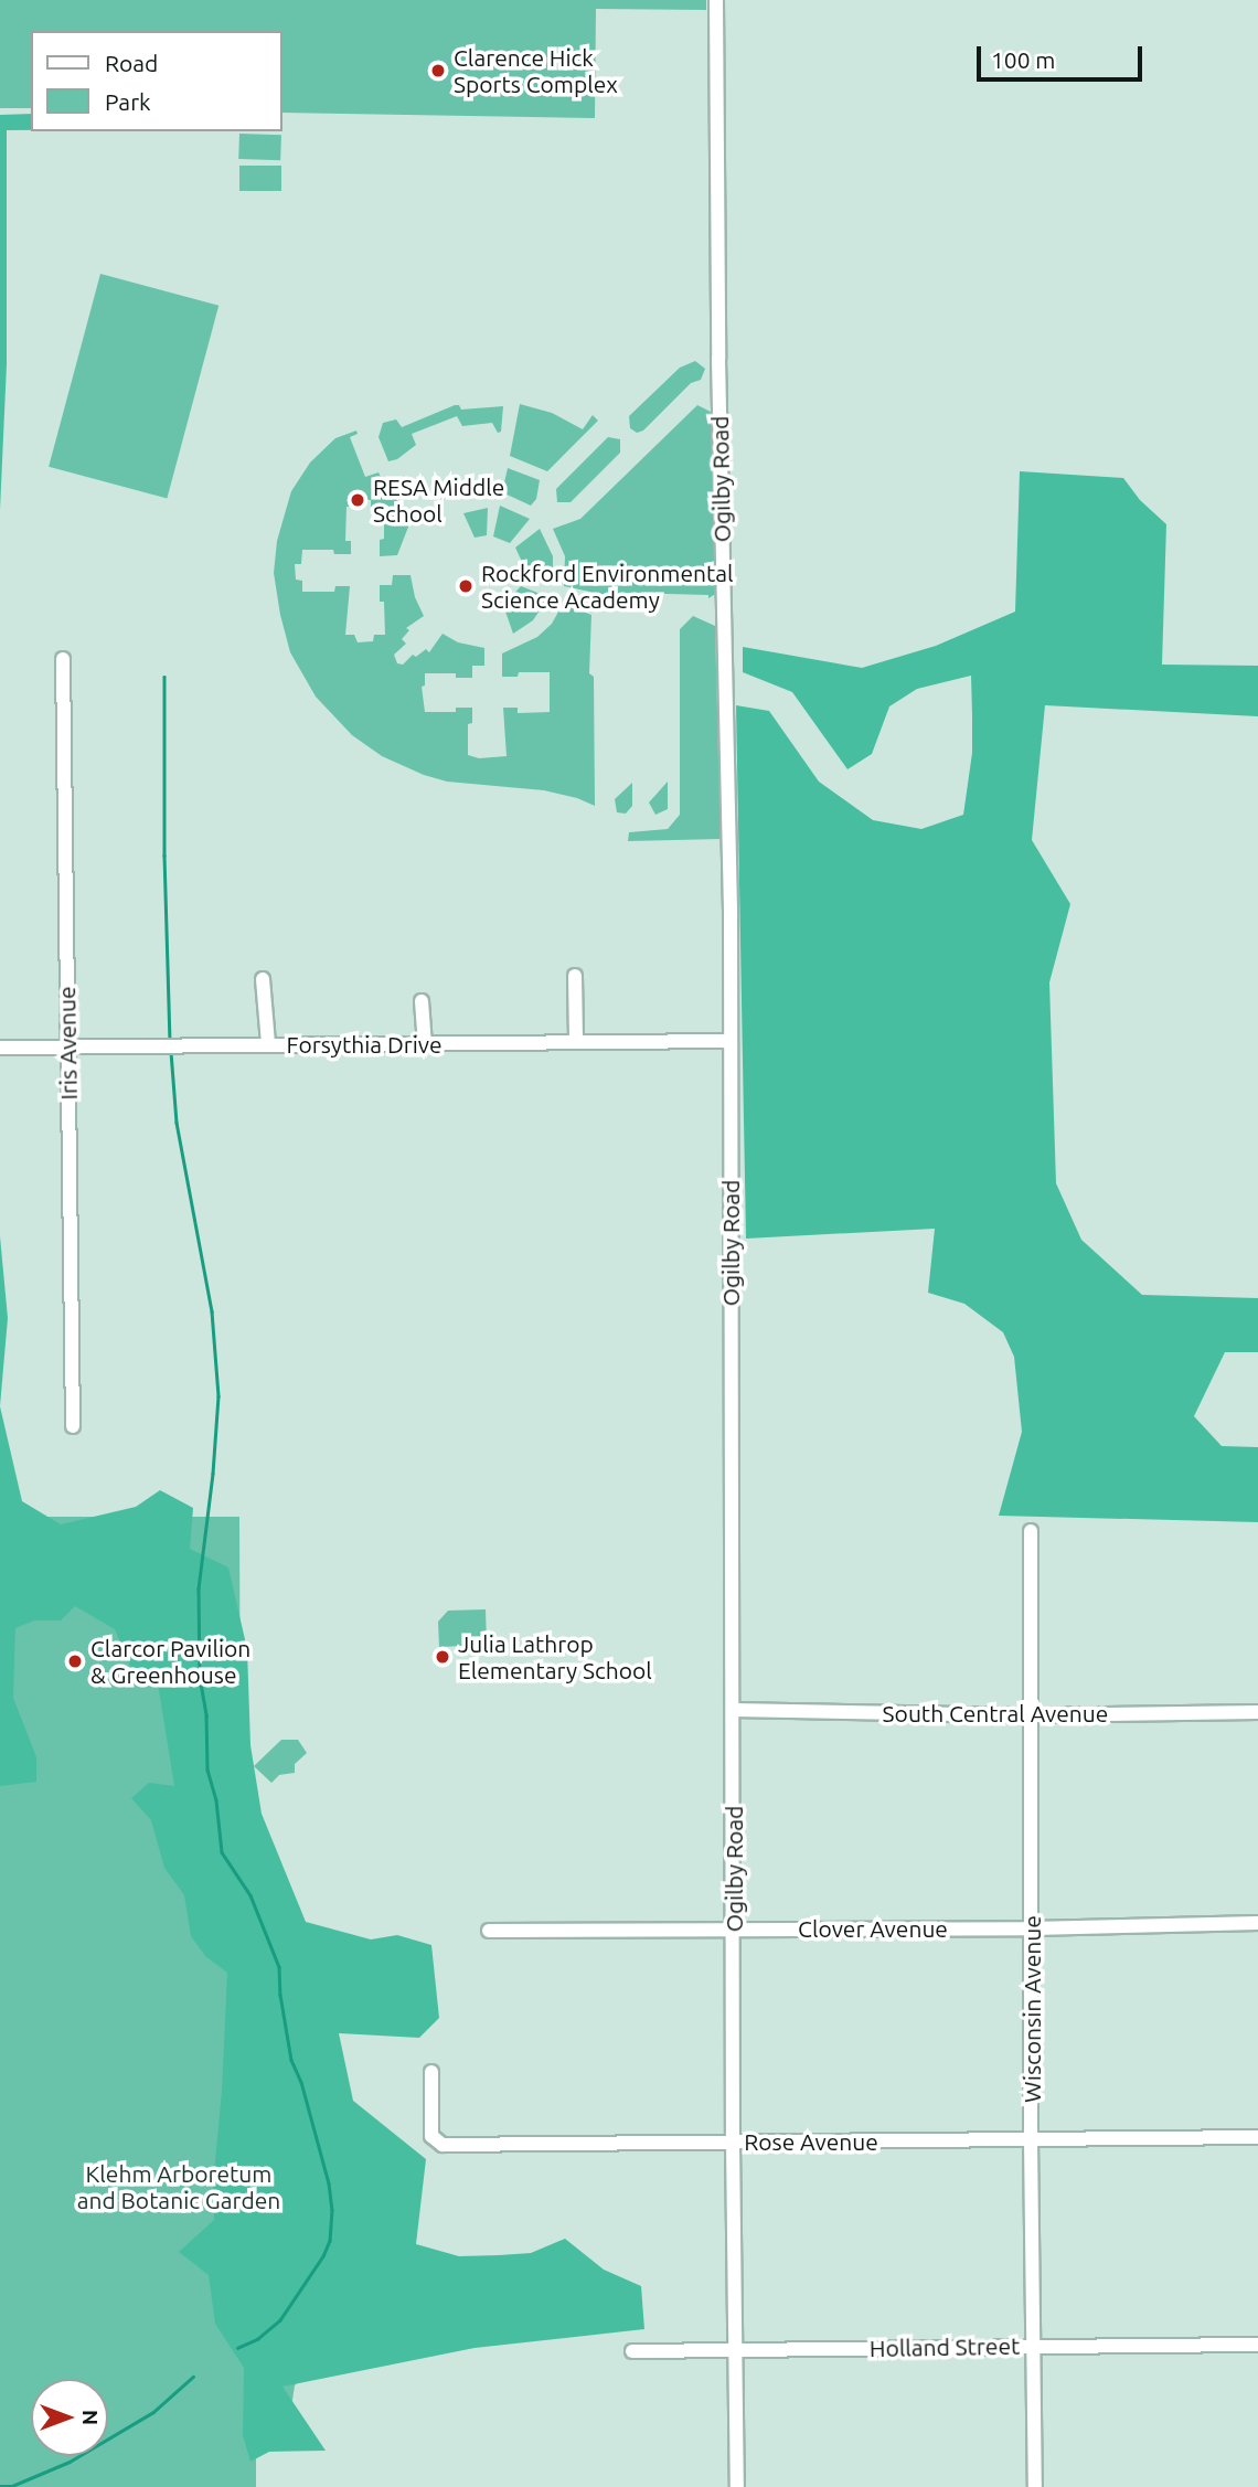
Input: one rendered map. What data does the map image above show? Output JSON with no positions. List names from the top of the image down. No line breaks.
{"streets":{"street":["Ogilby Road","Iris Avenue","Forsythia Drive","South Central Avenue","Clover Avenue","Wisconsin Avenue","Rose Avenue","Holland Street"]},"crossings":[["Ogilby Road","Forsythia Drive"],["Ogilby Road","South Central Avenue"],["Ogilby Road","Clover Avenue"],["Ogilby Road","Rose Avenue"],["Ogilby Road","Holland Street"],["Iris Avenue","Forsythia Drive"],["South Central Avenue","Wisconsin Avenue"],["Clover Avenue","Wisconsin Avenue"],["Wisconsin Avenue","Rose Avenue"],["Wisconsin Avenue","Holland Street"]],"parks":["Klehm Arboretum and Botanic Garden"],"places":["Clarence Hick Sports Complex","RESA Middle School","Rockford Environmental Science Academy","Julia Lathrop Elementary School","Clarcor Pavilion & Greenhouse"],"legend":["Road","Park"],"scale_bar":"100 m","north":"right"}
